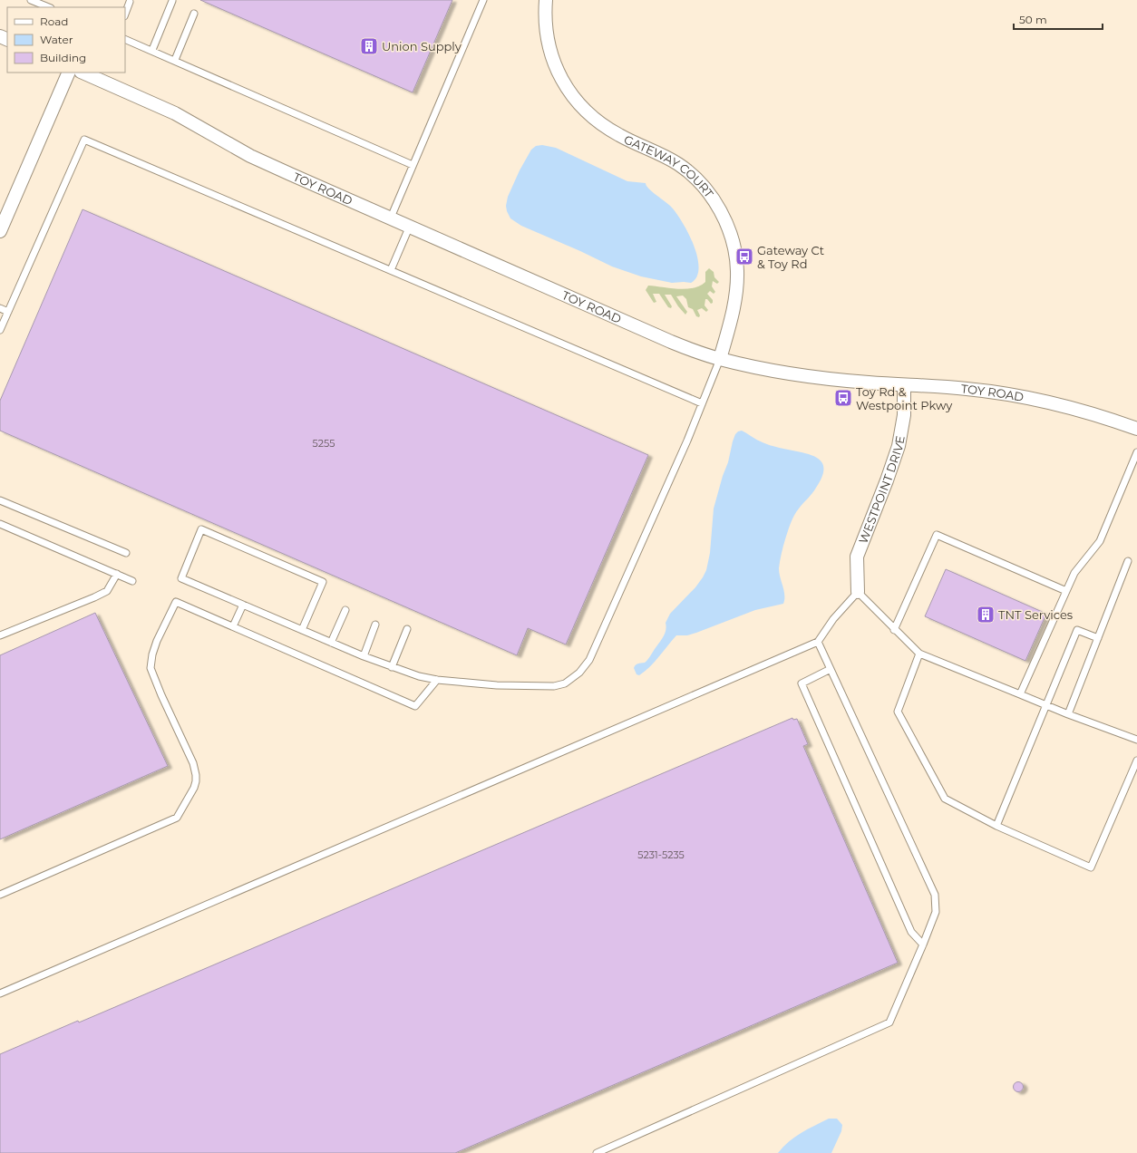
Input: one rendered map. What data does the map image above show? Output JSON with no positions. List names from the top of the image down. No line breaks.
{"streets":{"street":["GATEWAY COURT","TOY ROAD","WESTPOINT DRIVE"]},"crossings":[["GATEWAY COURT","TOY ROAD"],["TOY ROAD","WESTPOINT DRIVE"]],"places":{"building":["Union Supply","TNT Services"],"bus stop":["Gateway Ct & Toy Rd","Toy Rd & Westpoint Pkwy"]},"house_numbers":["5255","5231-5235"],"legend":["Road","Water","Building"],"scale_bar":"50 m"}
